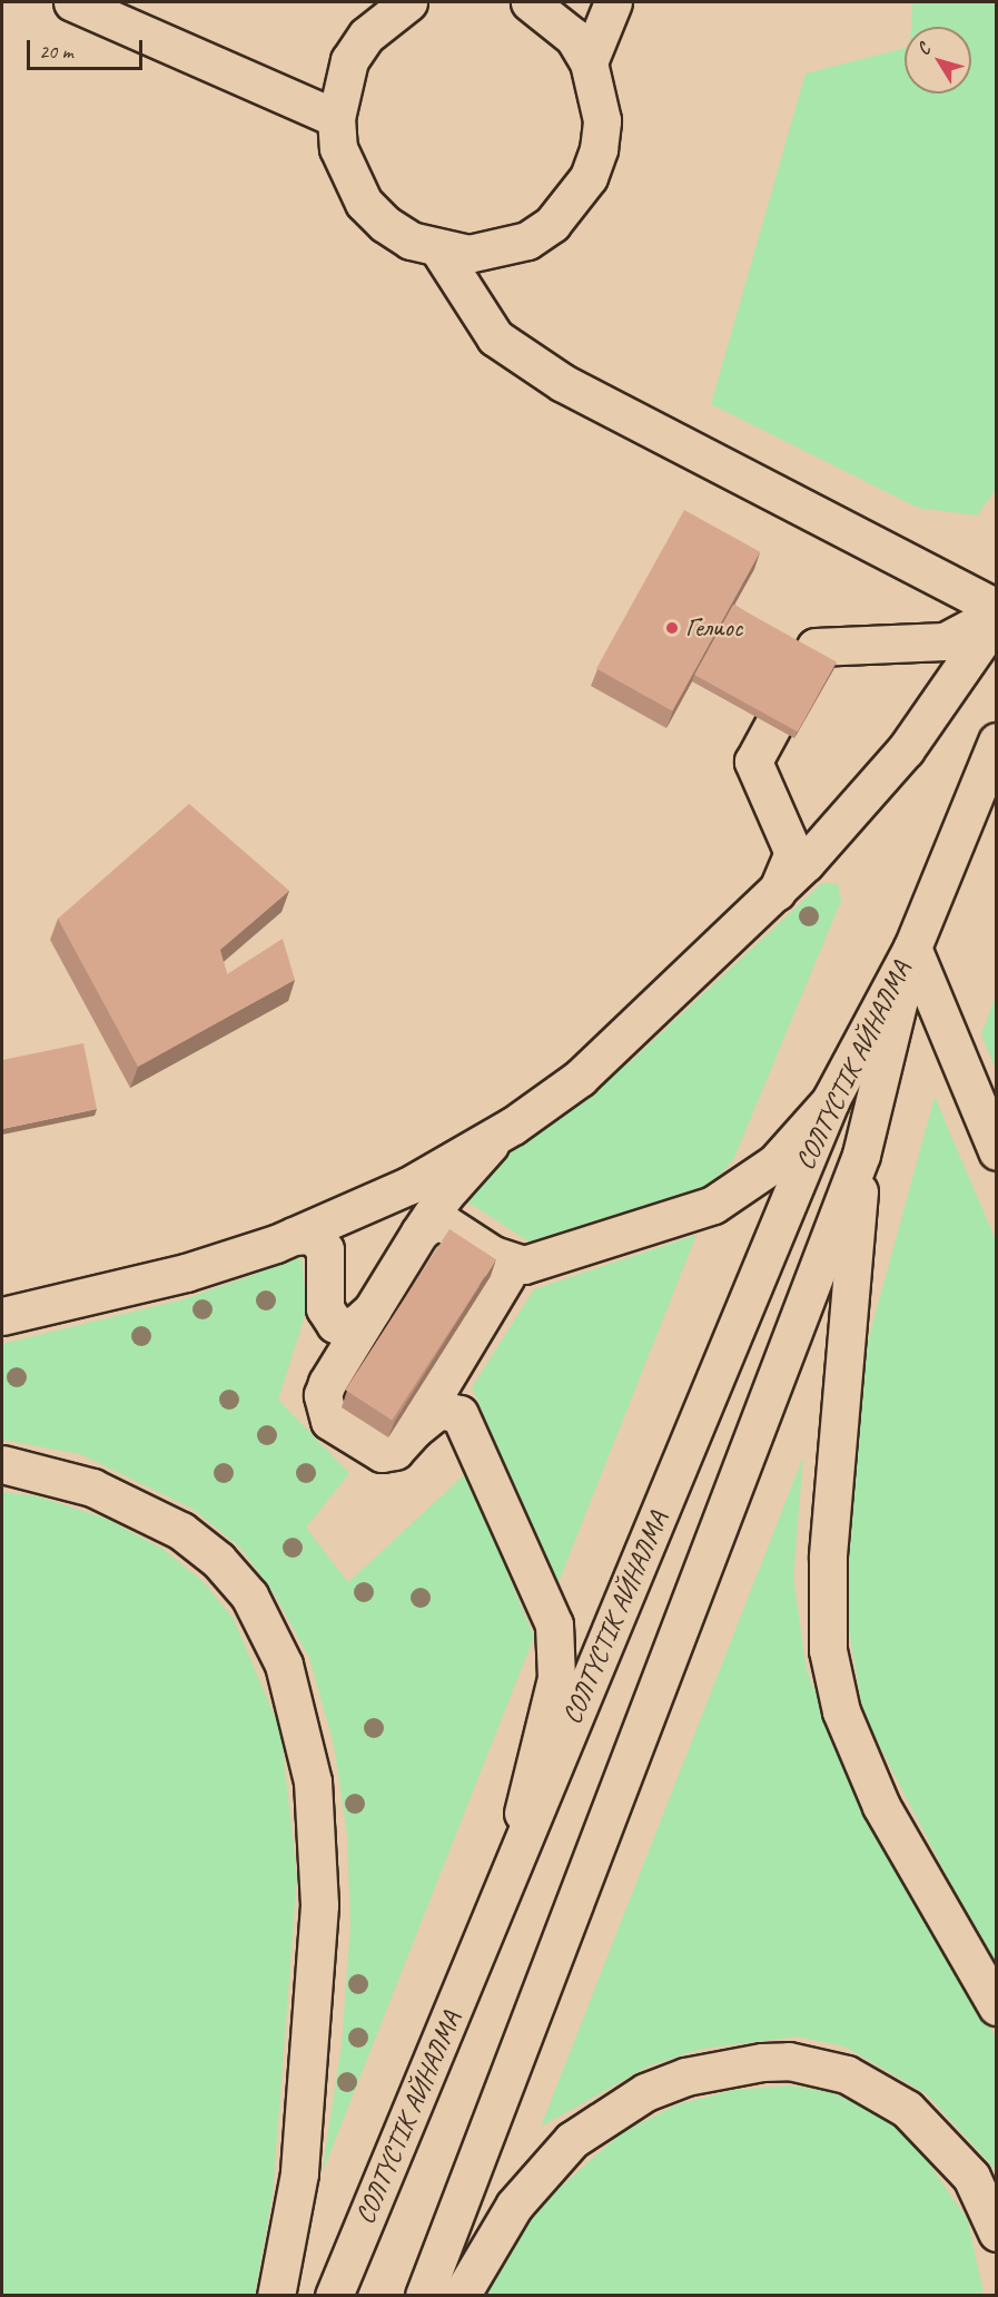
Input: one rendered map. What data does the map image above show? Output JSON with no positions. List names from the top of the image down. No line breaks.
{"streets":{"main road":["СОЛТҮСТІК АЙНАЛМА"]},"places":["Гелиос"],"scale_bar":"20 m","north":"top left"}
